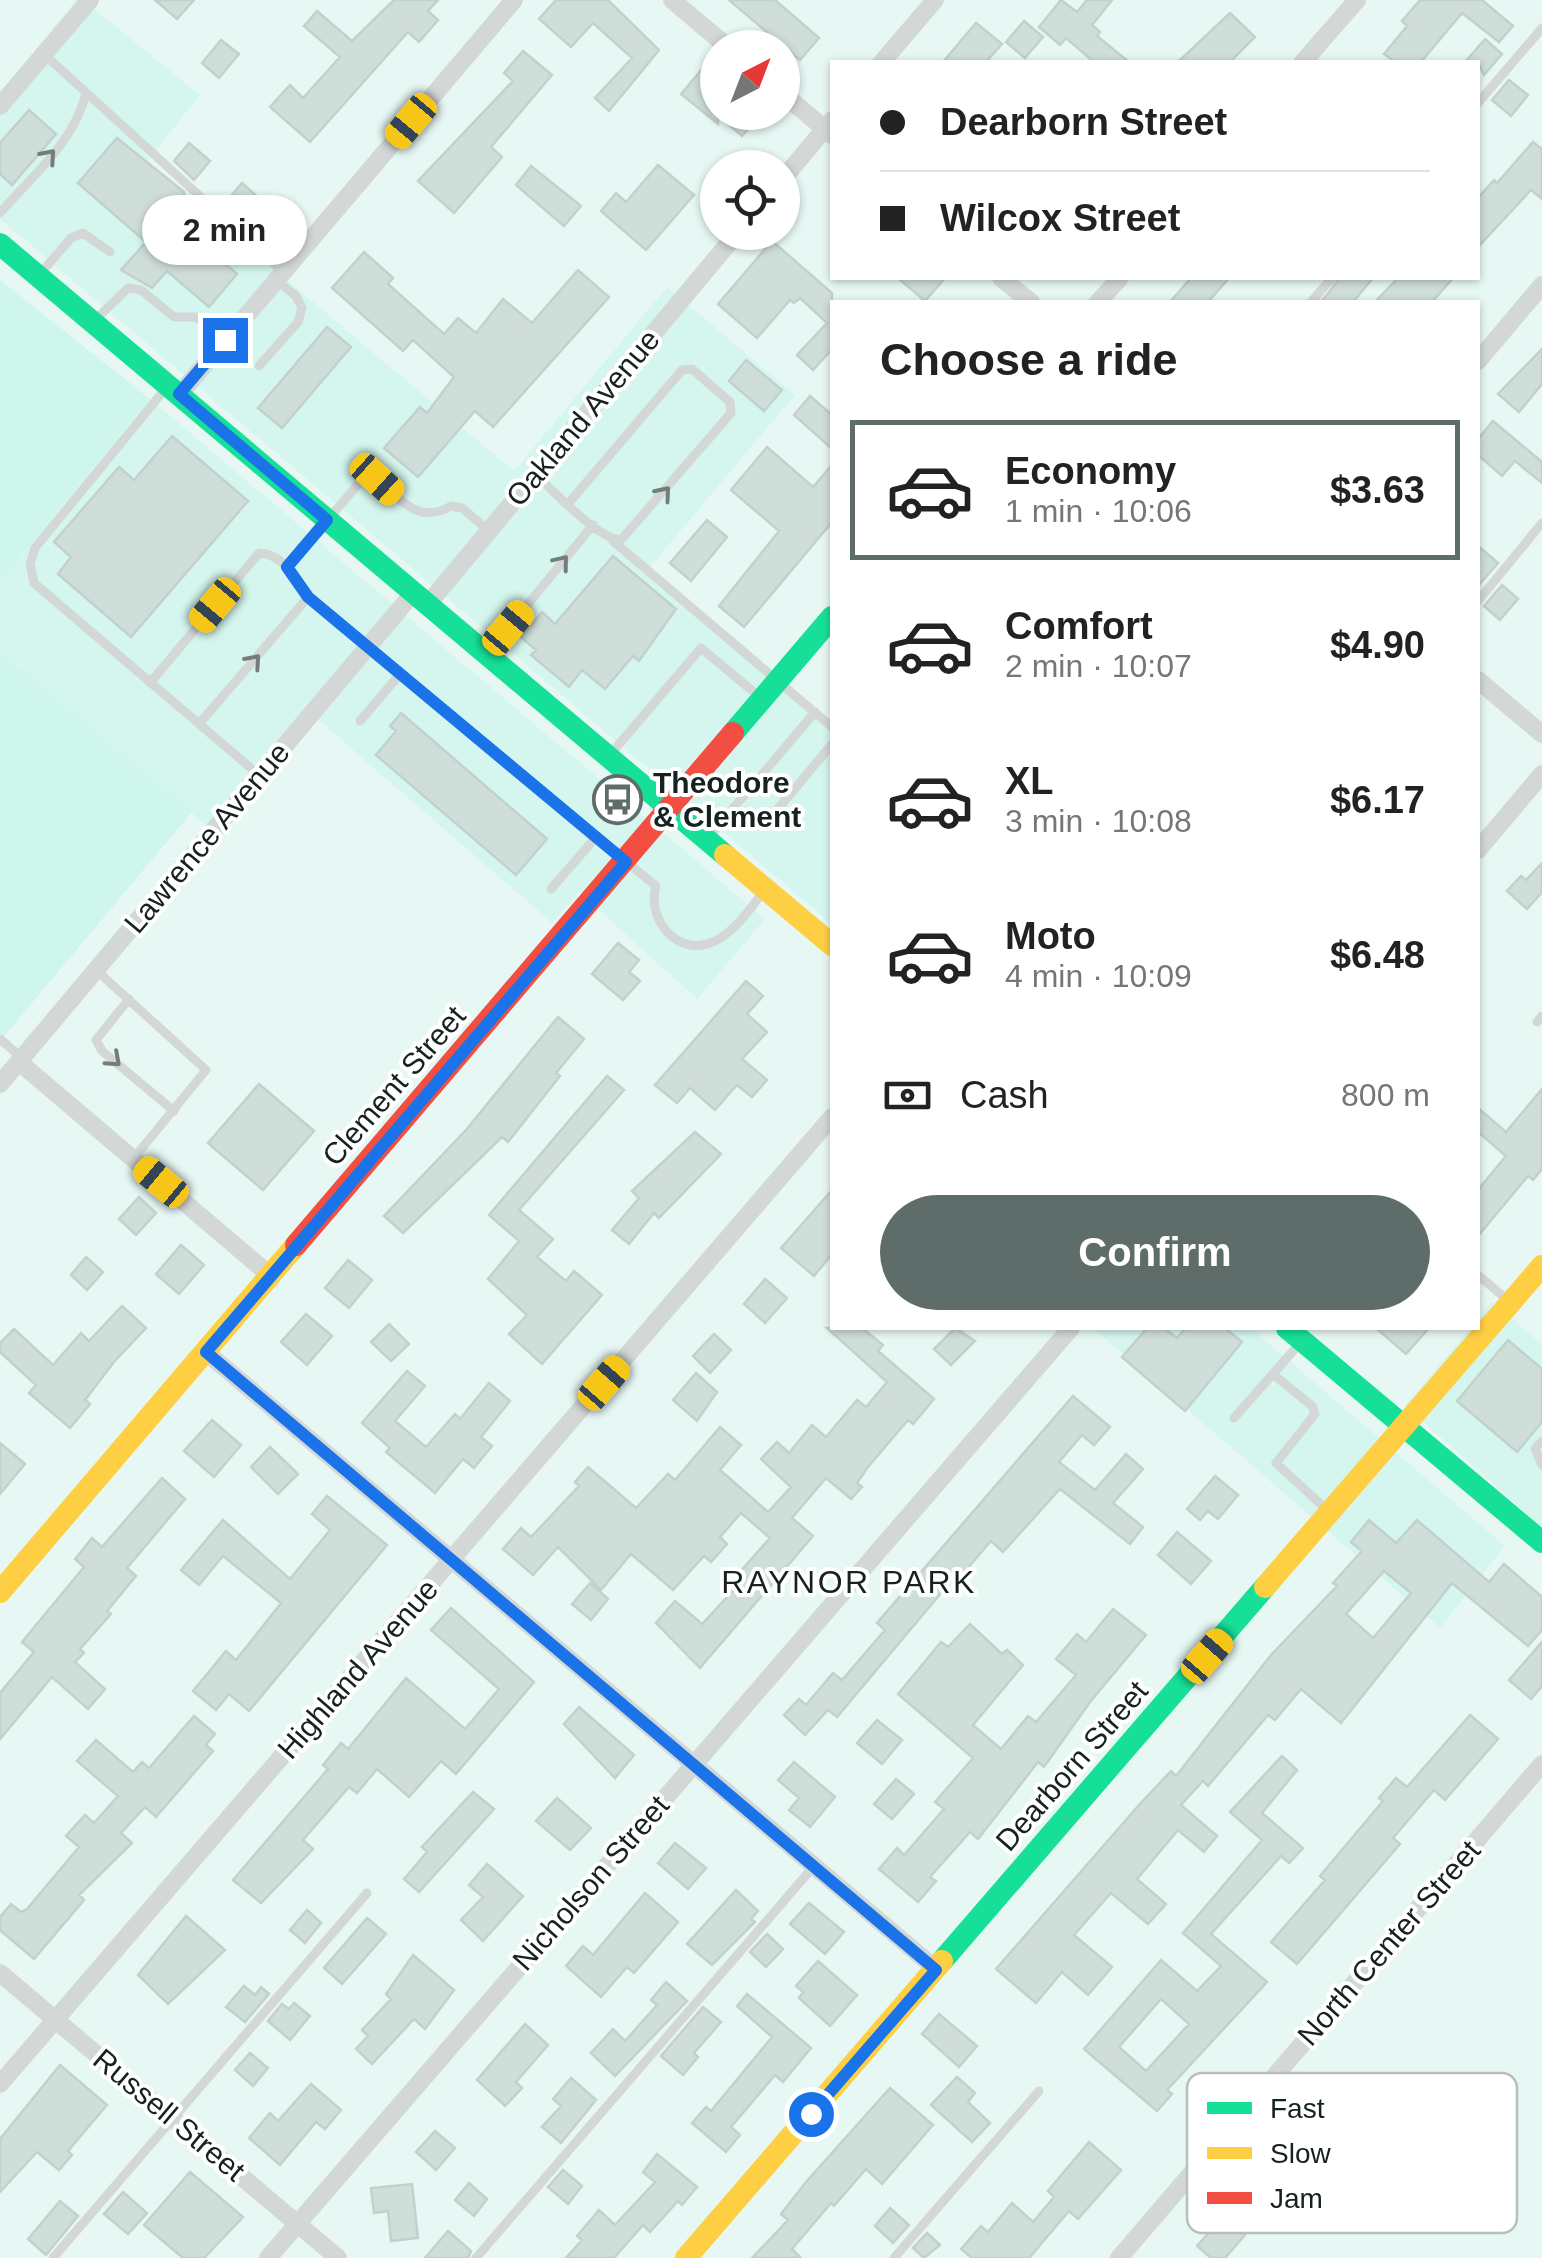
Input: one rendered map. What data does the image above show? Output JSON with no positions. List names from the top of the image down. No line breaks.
{"streets":{"street":["Oakland Avenue","Lawrence Avenue","Clement Street","Highland Avenue","Dearborn Street","Nicholson Street","North Center Street","Russell Street"]},"crossings":[["Oakland Avenue","Lawrence Avenue"],["Highland Avenue","Russell Street"],["Nicholson Street","Russell Street"]],"districts":["RAYNOR PARK"],"places":{"bus stop":["Theodore & Clement"]},"legend":["Fast","Slow","Jam"],"north":"top right","page":{"banner":["Dearborn Street","Wilcox Street"],"bubble":"2 min","heading":"Choose a ride","list":[{"name":"Economy","note":"1 min · 10:06","value":"$3.63"},{"name":"Comfort","note":"2 min · 10:07","value":"$4.90"},{"name":"XL","note":"3 min · 10:08","value":"$6.17"},{"name":"Moto","note":"4 min · 10:09","value":"$6.48"}],"pay":["Cash","800 m"],"buttons":"Confirm"}}
